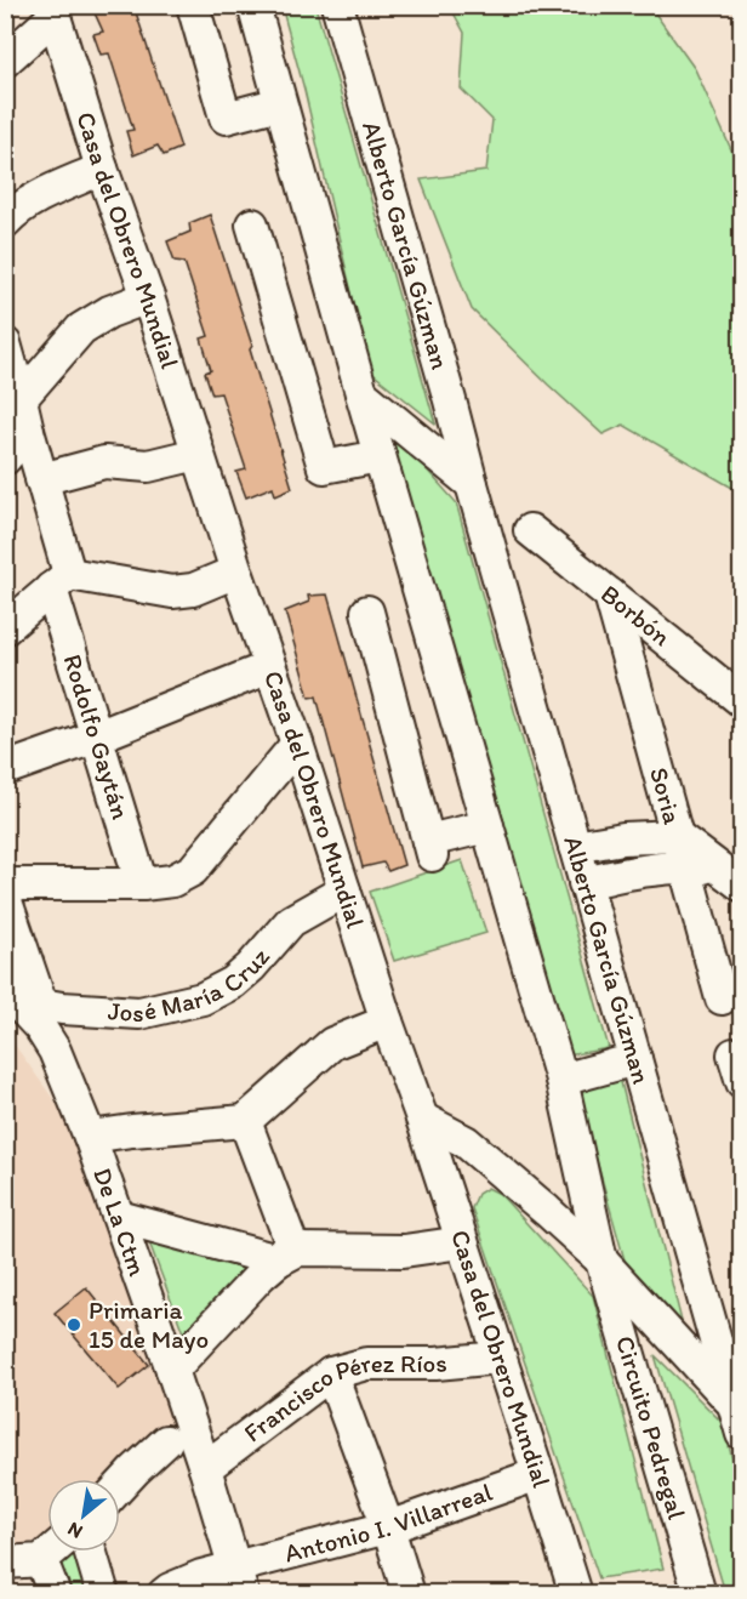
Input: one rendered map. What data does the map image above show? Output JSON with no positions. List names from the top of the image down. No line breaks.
{"streets":{"street":["Casa del Obrero Mundial","Alberto García Gúzman","Borbón","Rodolfo Gaytán","Soria","José María Cruz","De La Ctm","Francisco Pérez Ríos","Circuito Pedregal","Antonio I. Villarreal"]},"crossings":[["Casa del Obrero Mundial","José María Cruz"],["Casa del Obrero Mundial","Francisco Pérez Ríos"],["Casa del Obrero Mundial","Antonio I. Villarreal"],["Borbón","Soria"],["José María Cruz","De La Ctm"],["De La Ctm","Francisco Pérez Ríos"],["De La Ctm","Antonio I. Villarreal"]],"places":["Primaria 15 de Mayo"],"north":"bottom left"}
